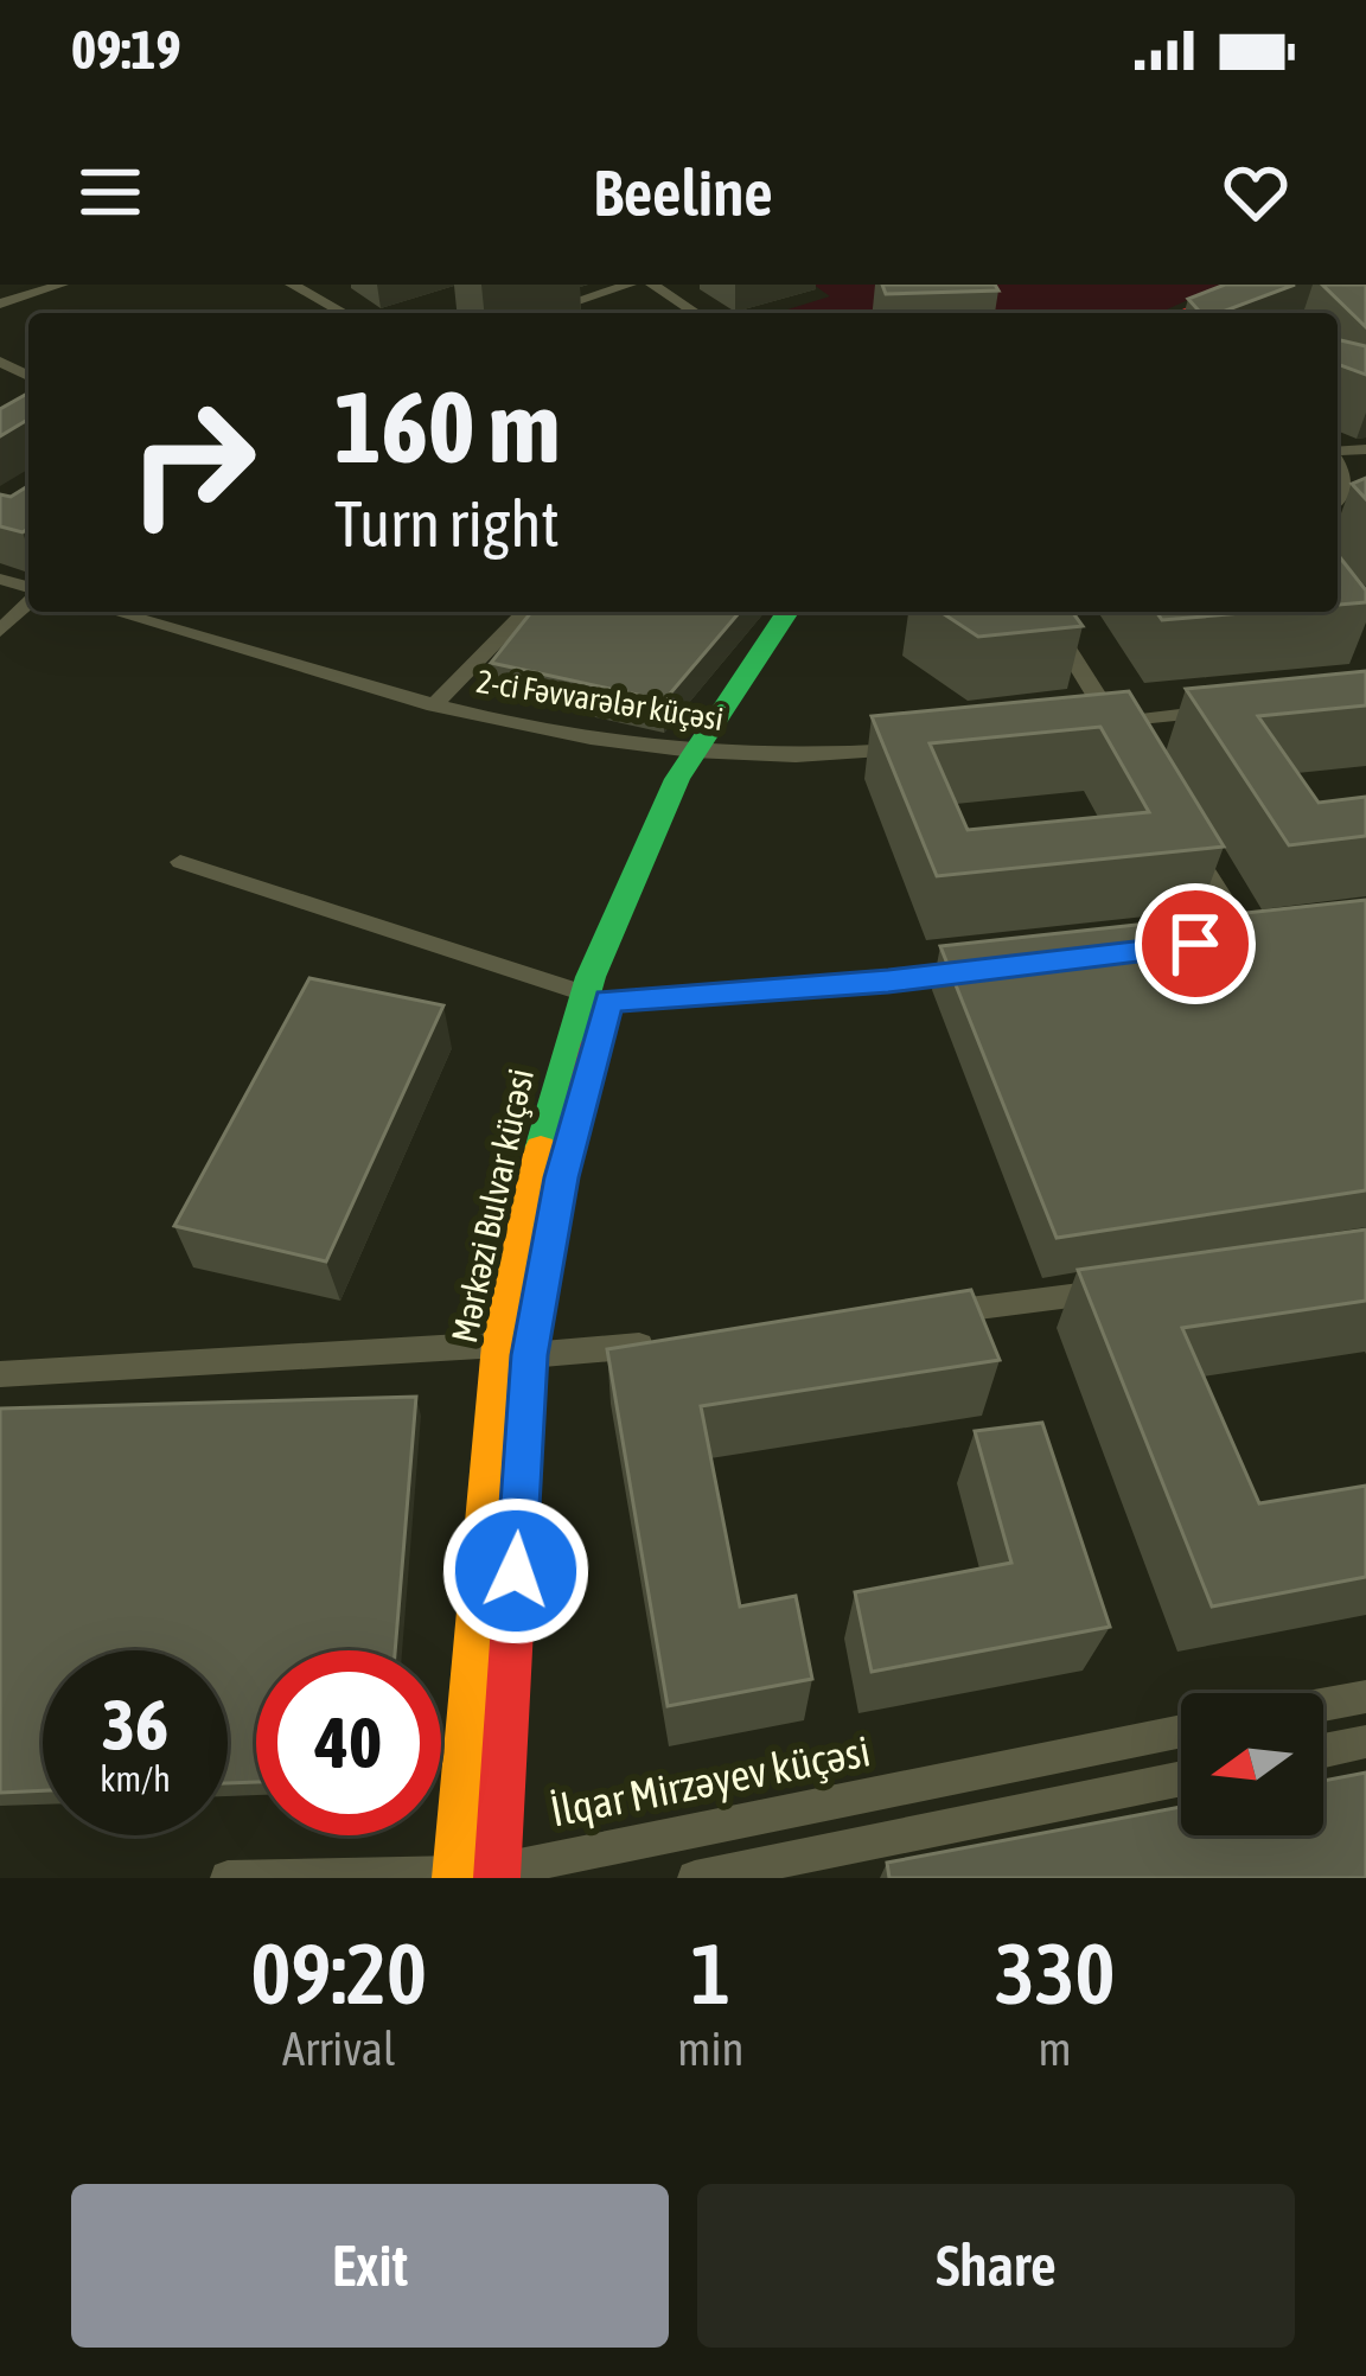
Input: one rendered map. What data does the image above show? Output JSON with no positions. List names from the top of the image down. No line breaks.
{"streets":{"street":["2-ci Fəvvarələr küçəsi","Mərkəzi Bulvar küçəsi","İlqar Mirzəyev küçəsi"]},"crossings":[["2-ci Fəvvarələr küçəsi","Mərkəzi Bulvar küçəsi"],["Mərkəzi Bulvar küçəsi","İlqar Mirzəyev küçəsi"]],"north":"left","page":{"status":"09:19","header":"Beeline","turn":["160 m","Turn right"],"speed":"36 km/h","limit":"40","eta":["09:20","Arrival","1","min","330","m"],"buttons":["Exit","Share"]}}
